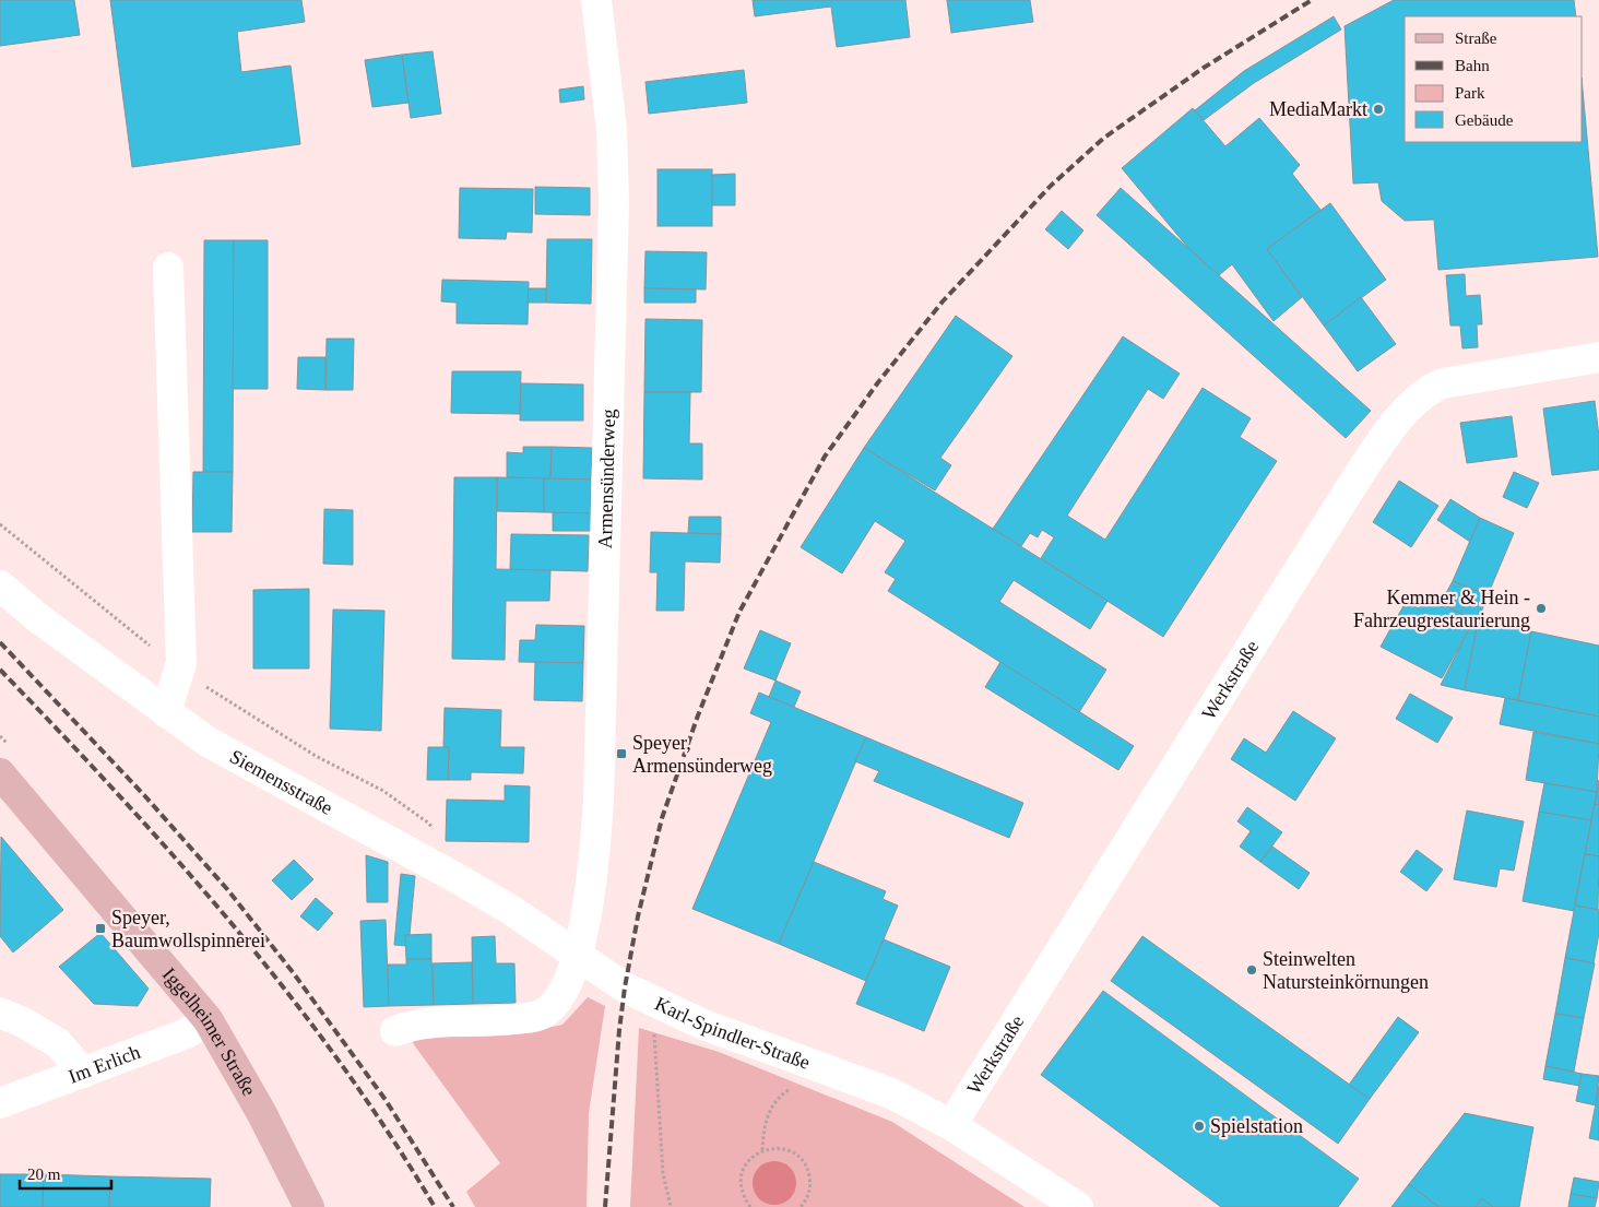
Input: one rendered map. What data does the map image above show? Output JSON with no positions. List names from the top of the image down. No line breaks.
{"streets":{"main road":["Iggelheimer Straße"],"street":["Armensünderweg","Werkstraße","Siemensstraße","Karl-Spindler-Straße","Im Erlich"]},"crossings":[["Armensünderweg","Siemensstraße"],["Armensünderweg","Karl-Spindler-Straße"],["Werkstraße","Karl-Spindler-Straße"],["Siemensstraße","Karl-Spindler-Straße"],["Iggelheimer Straße","Im Erlich"]],"places":{"other":["MediaMarkt","Kemmer & Hein - Fahrzeugrestaurierung","Steinwelten Natursteinkörnungen","Spielstation"],"transit":["Speyer, Armensünderweg","Speyer, Baumwollspinnerei"]},"legend":["Straße","Bahn","Park","Gebäude"],"scale_bar":"20 m"}
